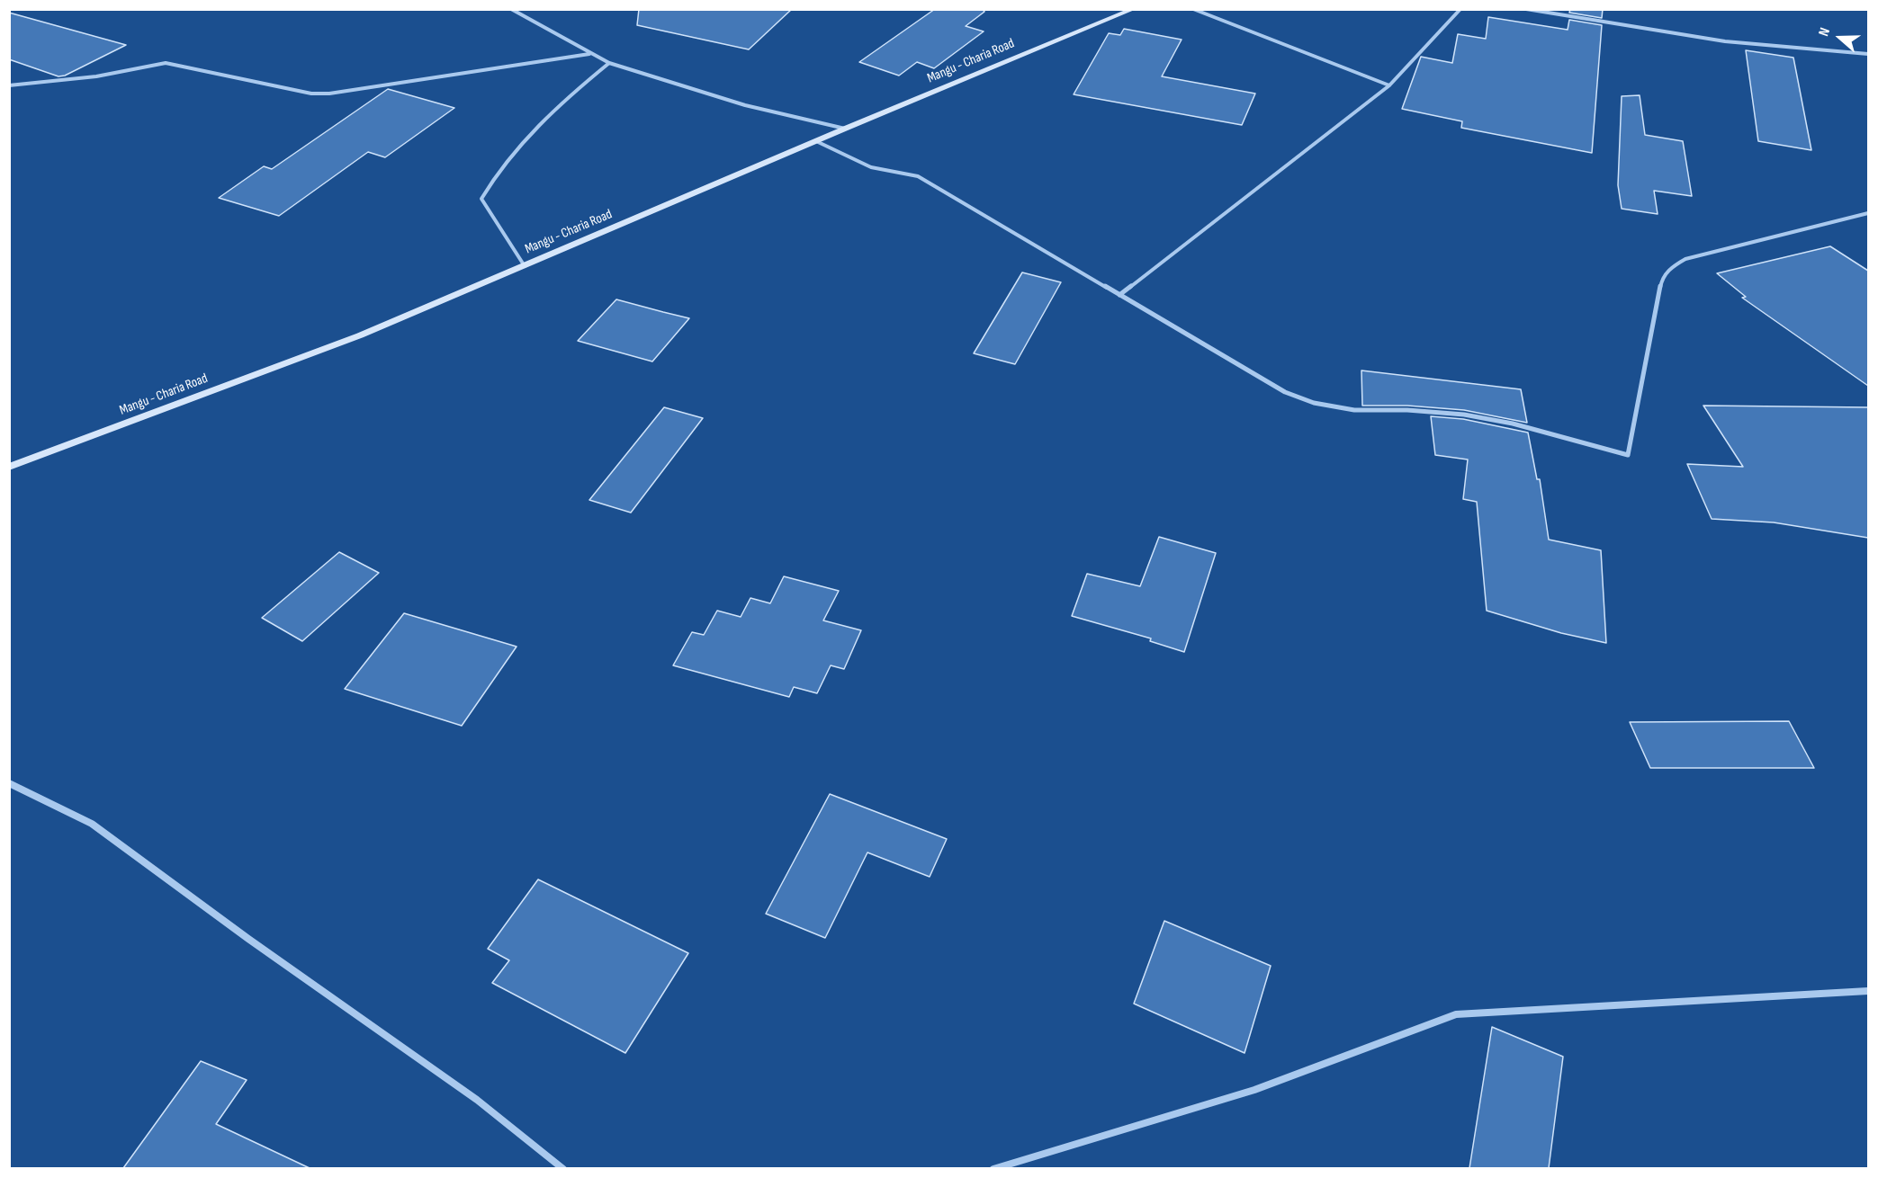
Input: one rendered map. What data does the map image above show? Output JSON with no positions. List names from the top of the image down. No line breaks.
{"streets":{"street":["Mangu - Charia Road"]},"north":"left"}
